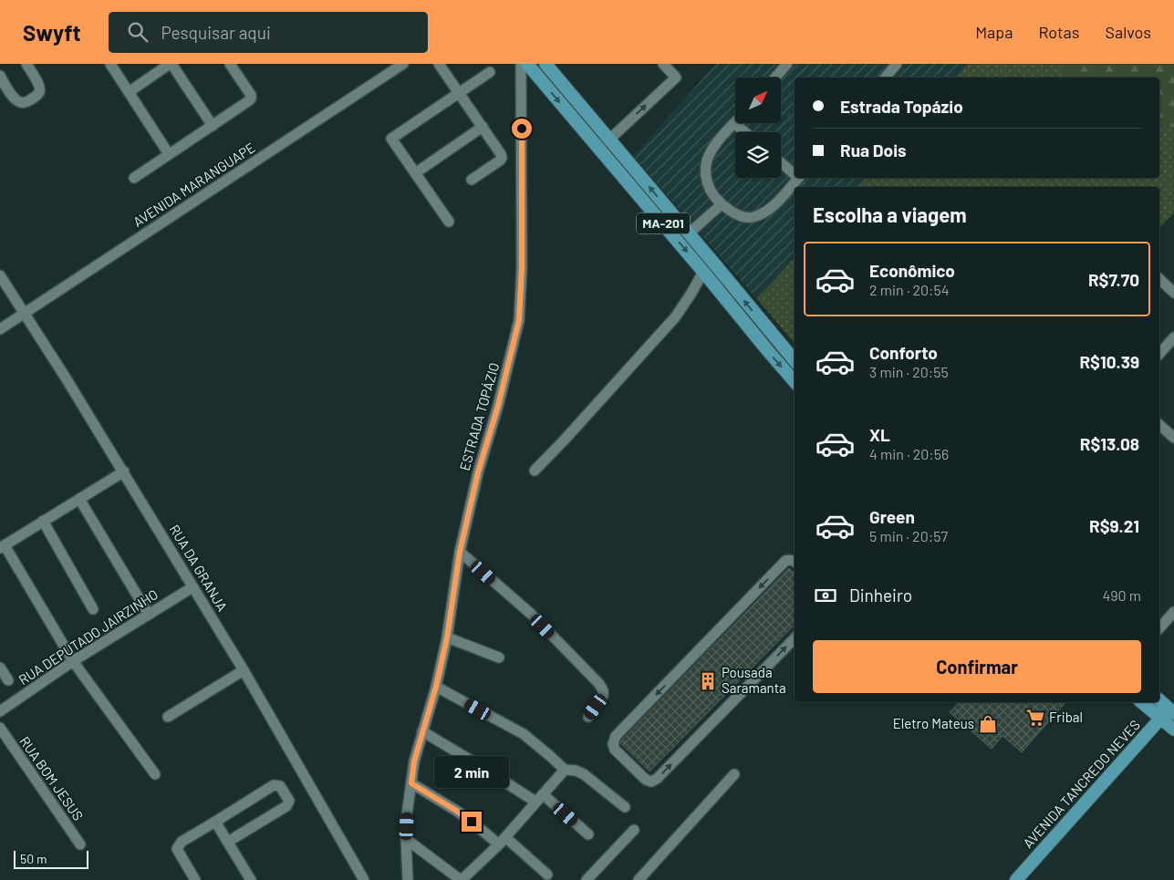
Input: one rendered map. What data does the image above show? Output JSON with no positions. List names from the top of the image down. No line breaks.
{"streets":{"main road":["MA-201","AVENIDA TANCREDO NEVES"],"street":["AVENIDA MARANGUAPE","ESTRADA TOPÁZIO","RUA DA GRANJA","RUA DEPUTADO JAIRZINHO","RUA BOM JESUS"]},"crossings":[["AVENIDA MARANGUAPE","RUA DA GRANJA"],["RUA DA GRANJA","RUA DEPUTADO JAIRZINHO"]],"places":{"building":["Pousada Saramanta"],"supermarket":["Fribal"],"shop":["Eletro Mateus"]},"scale_bar":"50 m","north":"top right","page":{"header":"Swyft","search":"Pesquisar aqui","nav":["Mapa","Rotas","Salvos"],"banner":["Estrada Topázio","Rua Dois"],"heading":"Escolha a viagem","list":[{"name":"Econômico","note":"2 min · 20:54","value":"R$7.70"},{"name":"Conforto","note":"3 min · 20:55","value":"R$10.39"},{"name":"XL","note":"4 min · 20:56","value":"R$13.08"},{"name":"Green","note":"5 min · 20:57","value":"R$9.21"}],"pay":["Dinheiro","490 m"],"buttons":"Confirmar","bubble":"2 min","scale":"50 m"}}
